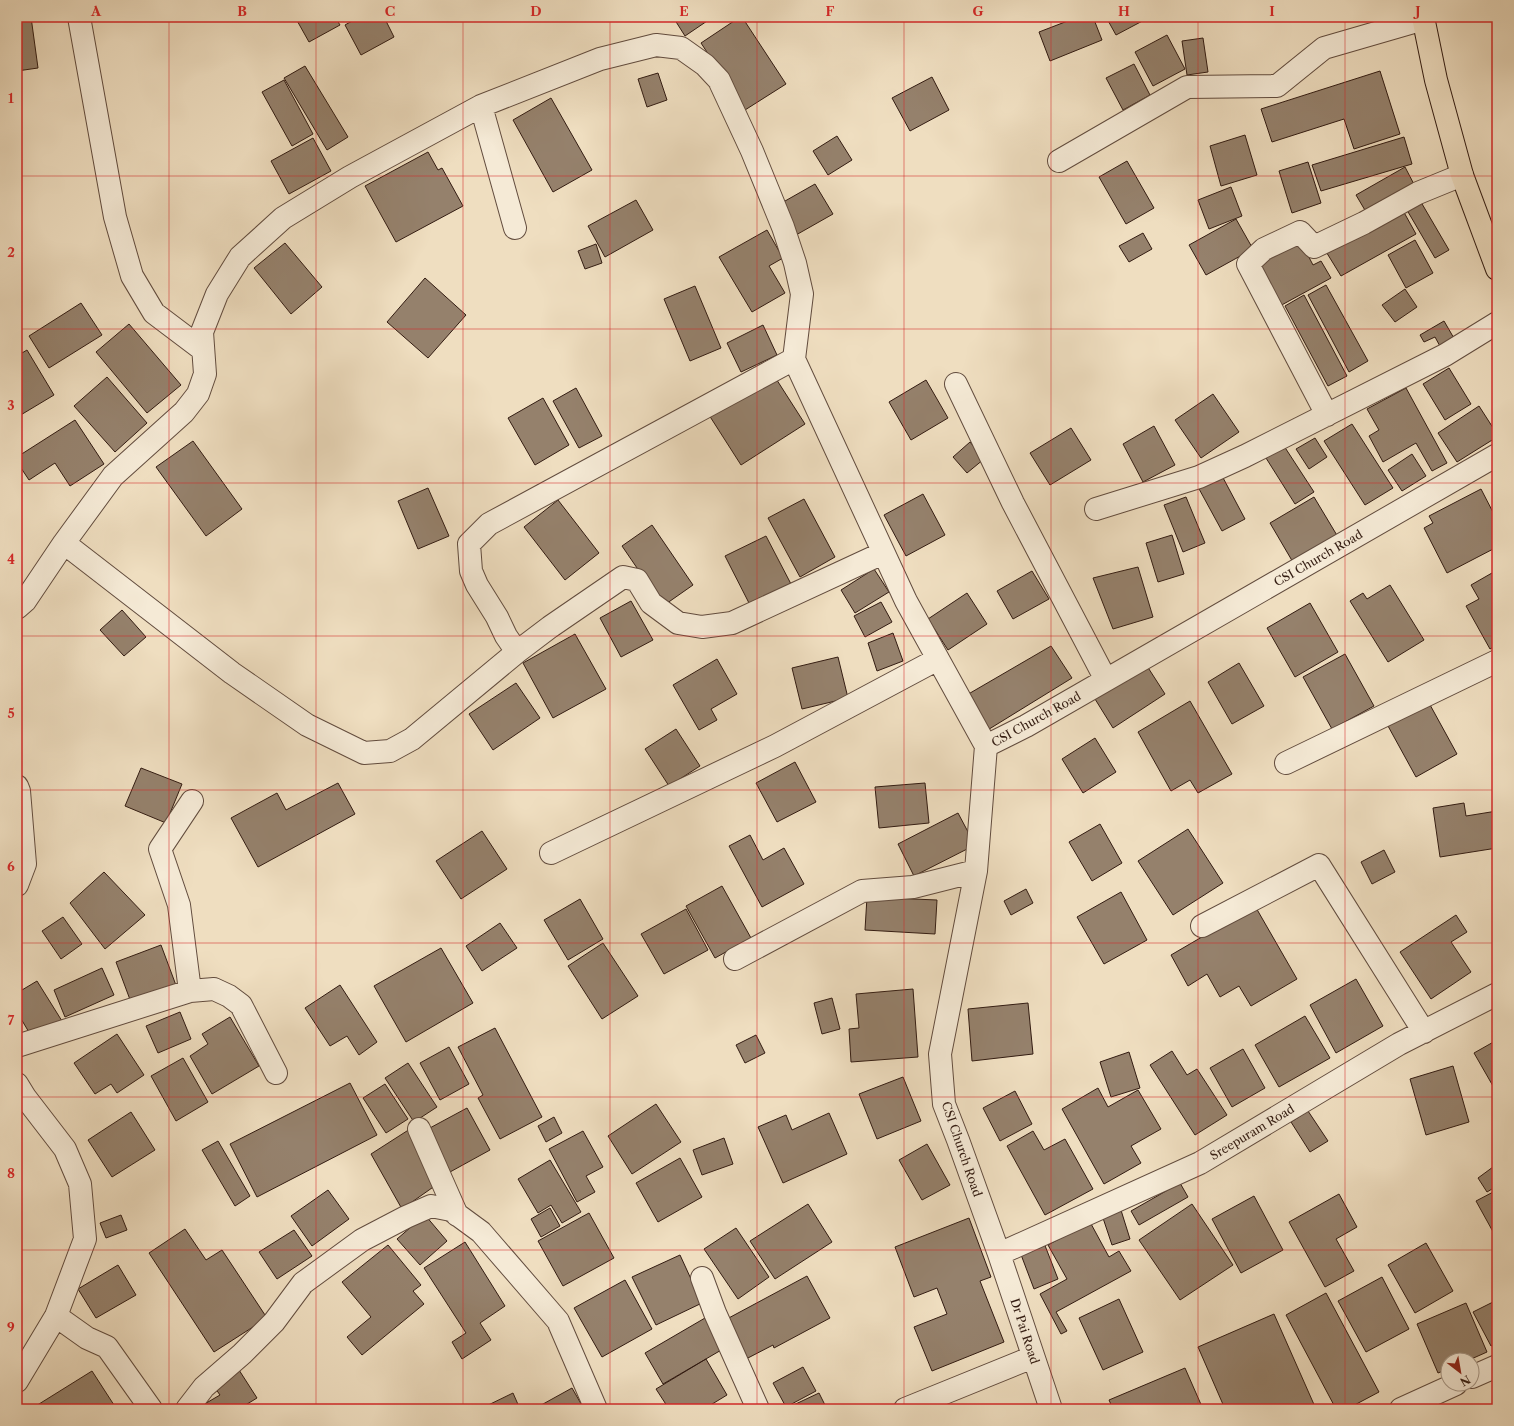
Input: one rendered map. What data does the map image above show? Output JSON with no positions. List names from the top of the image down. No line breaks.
{"streets":{"street":["CSI Church Road","Sreepuram Road","Dr Pai Road"]},"crossings":[["CSI Church Road","Sreepuram Road"],["CSI Church Road","Dr Pai Road"],["Sreepuram Road","Dr Pai Road"]],"north":"bottom right","grid":{"columns":["A","B","C","D","E","F","G","H","I","J"],"rows":["1","2","3","4","5","6","7","8","9"]}}
